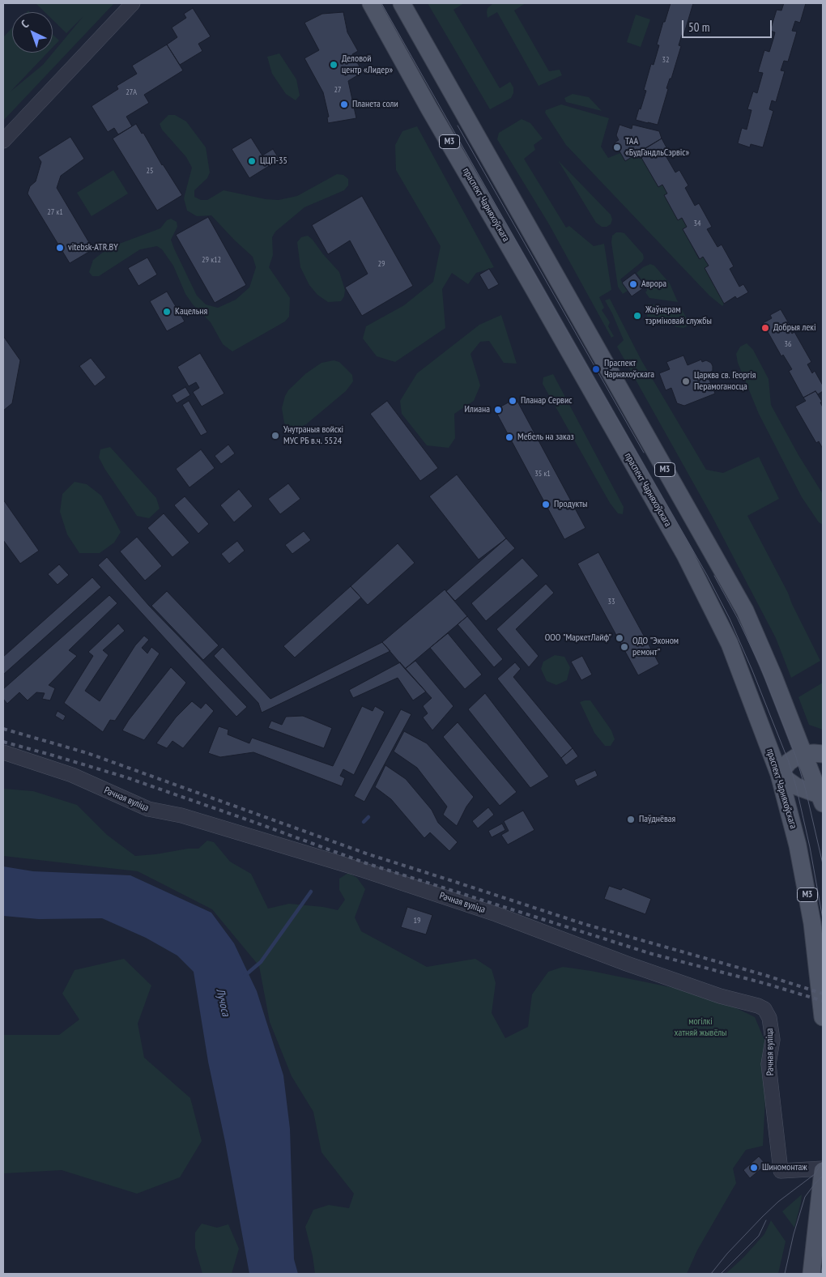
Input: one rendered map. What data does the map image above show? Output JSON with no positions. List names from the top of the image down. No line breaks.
{"streets":{"main road":["М3","праспект Чарняхоўскага"],"street":["Рачная вуліца"]},"water":["Лучоса"],"parks":["могілкі хатняй жывёлы"],"places":["Деловой центр «Лидер»","Планета соли","ТАА «БудГандльСэрвіс»","ЦЦП-35","vitebsk-ATR.BY","Аврора","Кацельня","Жаўнерам тэрміновай службы","Добрыя лекі","Праспект Чарняхоўскага","Царква св. Георгія Перамоганосца","Планар Сервис","Илиана","Унутраныя войскі МУС РБ в.ч. 5524","Мебель на заказ","Продукты","ООО \"МаркетЛайф\"","ОДО \"Эконом ремонт\"","Паўднёвая","Шиномонтаж"],"house_numbers":["32","27","27А","25","27 к1","34","29 к12","29","36","35 к1","33","19"],"scale_bar":"50 m","north":"top left"}
